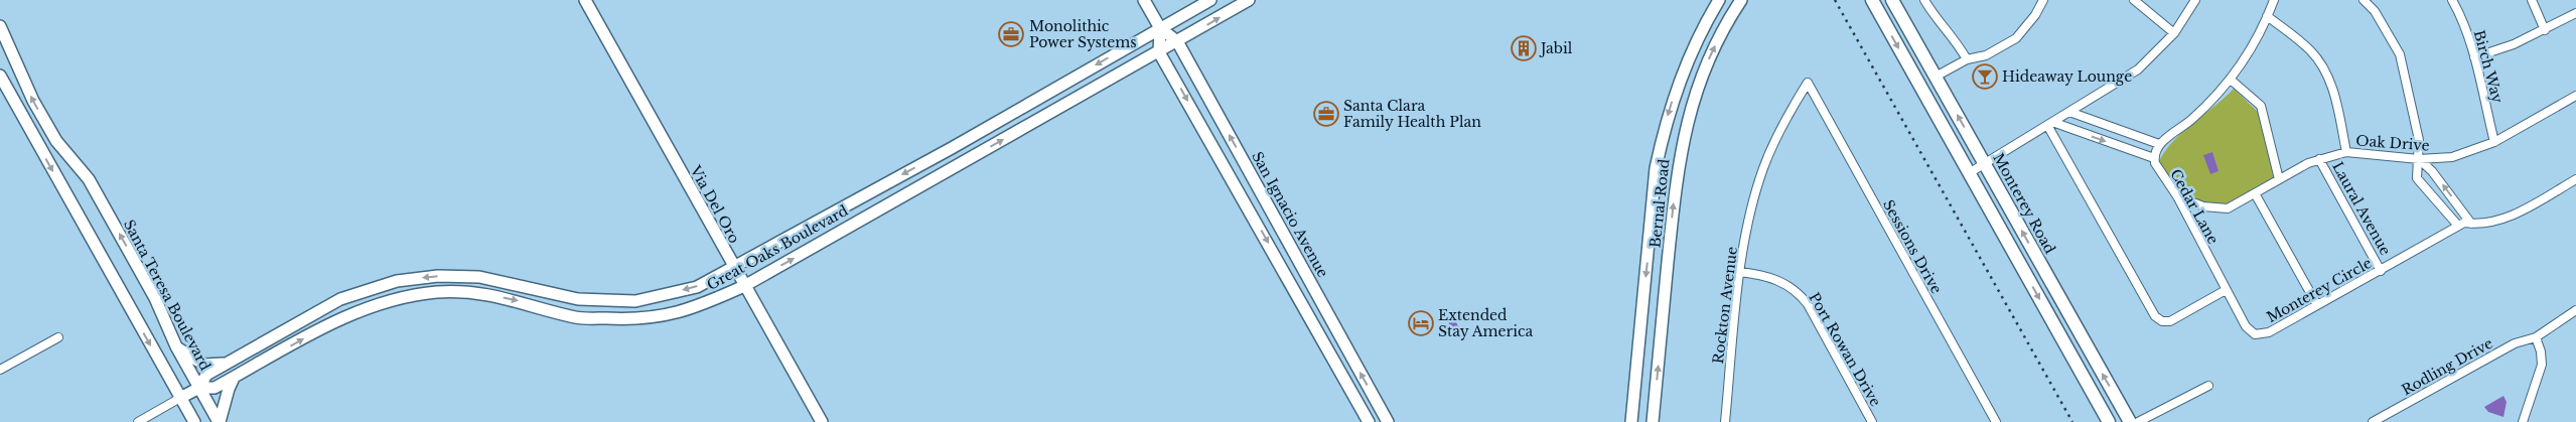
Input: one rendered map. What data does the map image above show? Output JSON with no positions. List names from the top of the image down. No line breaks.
{"streets":{"main road":["Bernal Road","Monterey Road","Via Del Oro","San Ignacio Avenue","Great Oaks Boulevard","Santa Teresa Boulevard"],"street":["Birch Way","Oak Drive","Cedar Lane","Laural Avenue","Sessions Drive","Monterey Circle","Rockton Avenue","Port Rowan Drive","Rodling Drive"]},"crossings":[["Birch Way","Oak Drive"],["Oak Drive","Cedar Lane"],["Oak Drive","Laural Avenue"],["Via Del Oro","Great Oaks Boulevard"],["Cedar Lane","Monterey Circle"],["Laural Avenue","Monterey Circle"],["San Ignacio Avenue","Great Oaks Boulevard"],["Sessions Drive","Rockton Avenue"],["Great Oaks Boulevard","Santa Teresa Boulevard"],["Rockton Avenue","Port Rowan Drive"]],"places":{"office":["Monolithic Power Systems","Santa Clara Family Health Plan"],"building":["Jabil"],"bar":["Hideaway Lounge"],"hotel":["Extended Stay America"]}}
